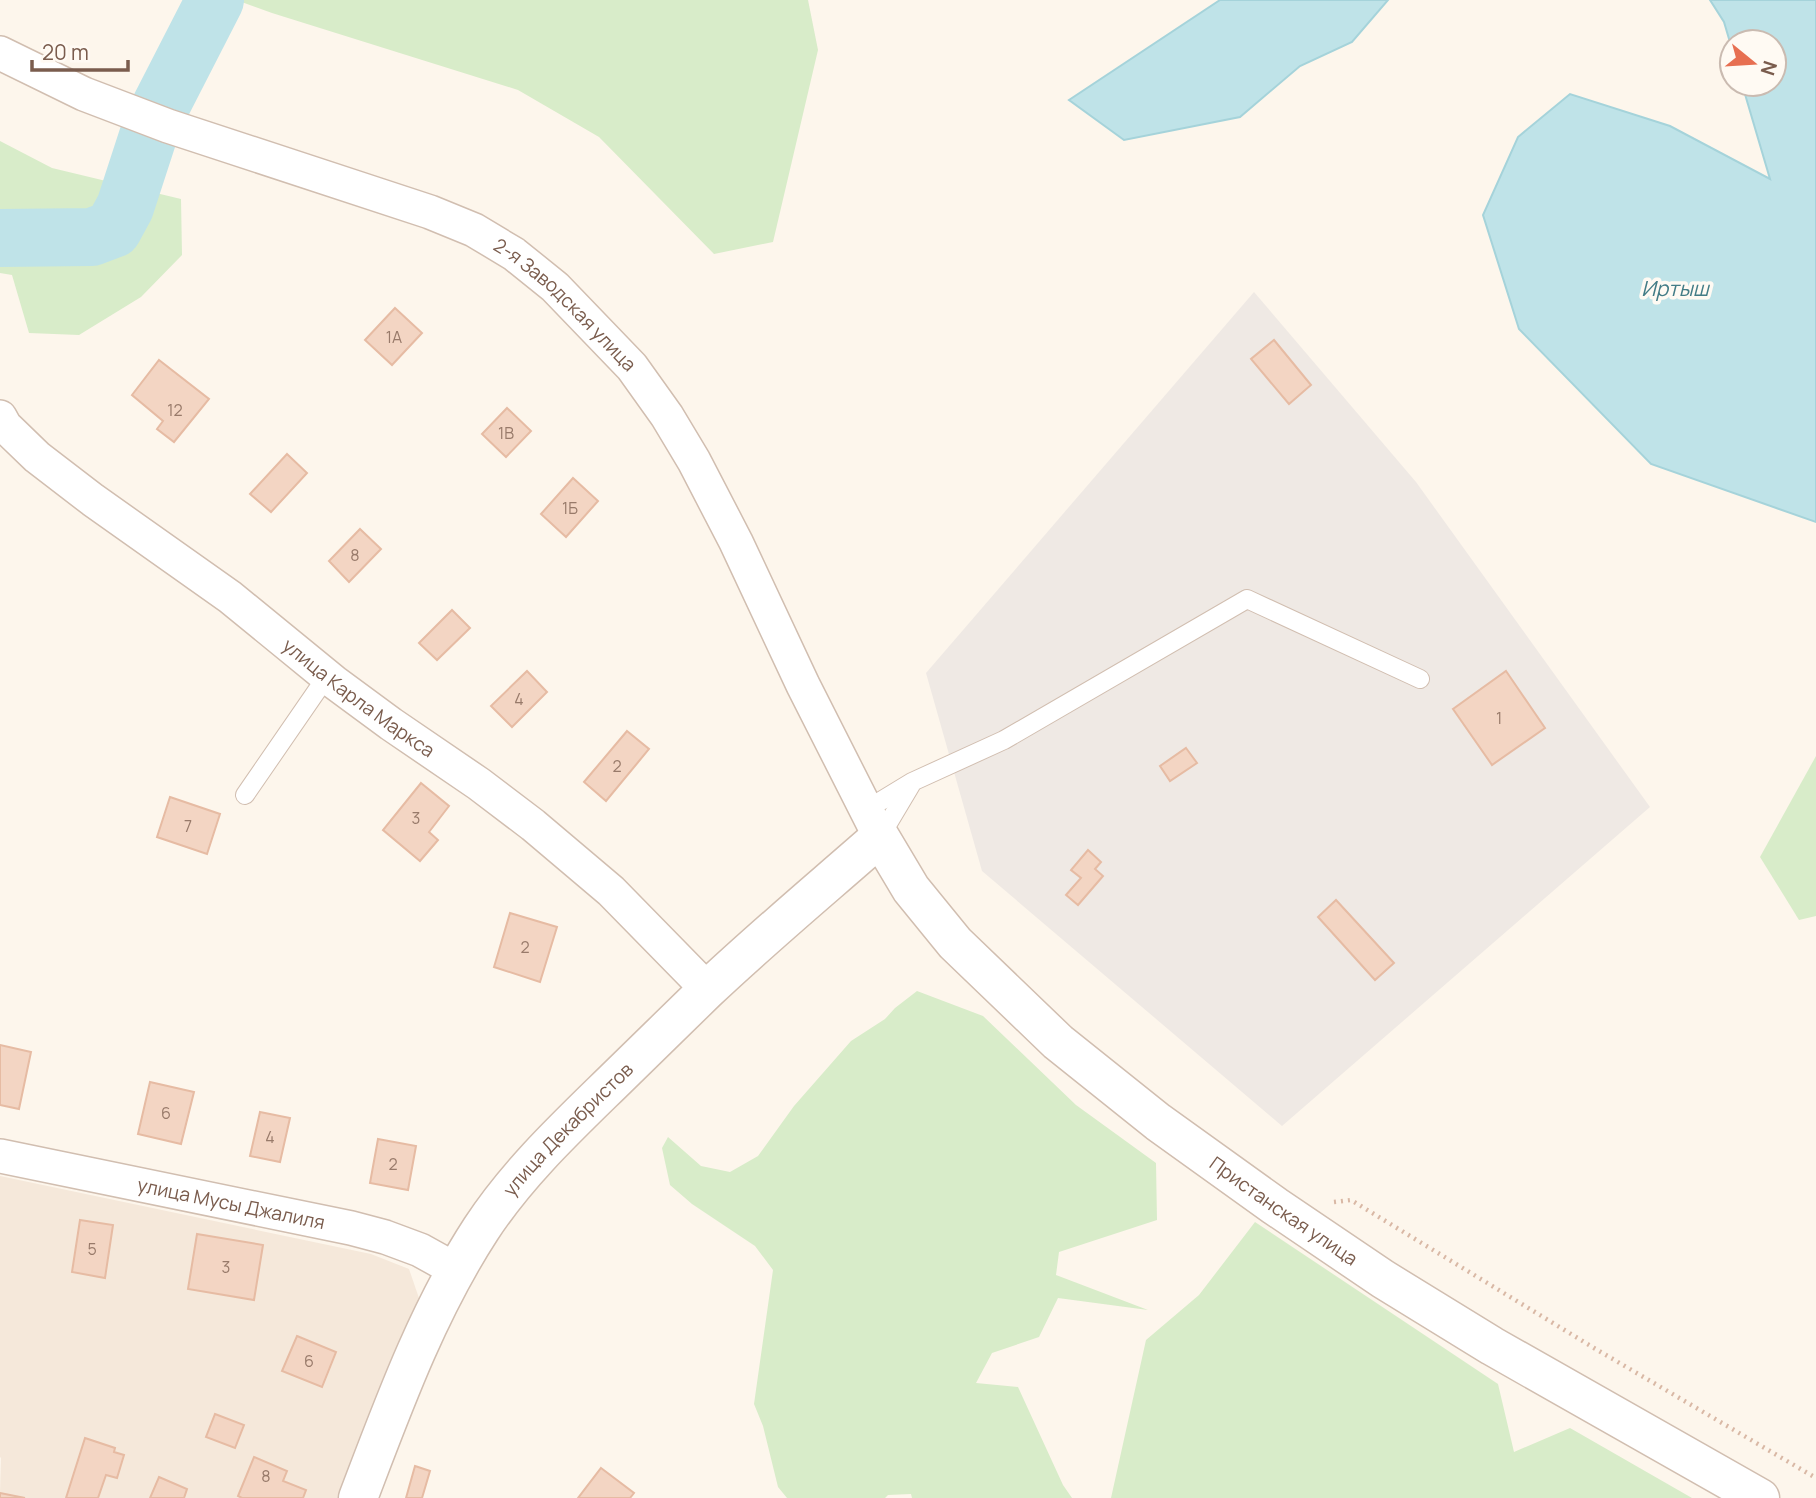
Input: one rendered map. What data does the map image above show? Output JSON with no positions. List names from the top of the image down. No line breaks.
{"streets":{"street":["2-я Заводская улица","улица Карла Маркса","улица Декабристов","улица Мусы Джалиля","Пристанская улица"]},"crossings":[["2-я Заводская улица","улица Декабристов"],["2-я Заводская улица","Пристанская улица"],["улица Карла Маркса","улица Декабристов"],["улица Декабристов","улица Мусы Джалиля"],["улица Декабристов","Пристанская улица"]],"water":["Иртыш"],"house_numbers":["1А","12","1В","1Б","8","4","1","2","3","7","2","6","4","2","5","3","6","8"],"scale_bar":"20 m","north":"right"}
